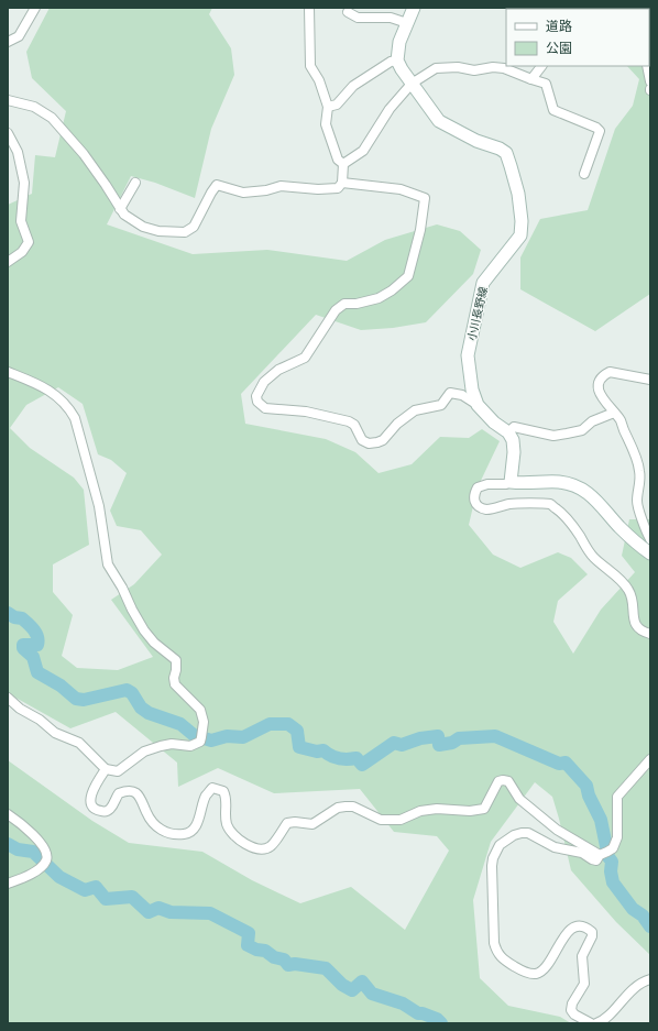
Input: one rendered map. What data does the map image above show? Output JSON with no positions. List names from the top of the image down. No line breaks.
{"streets":{"main road":["小川長野線"]},"legend":["道路","公園"]}
